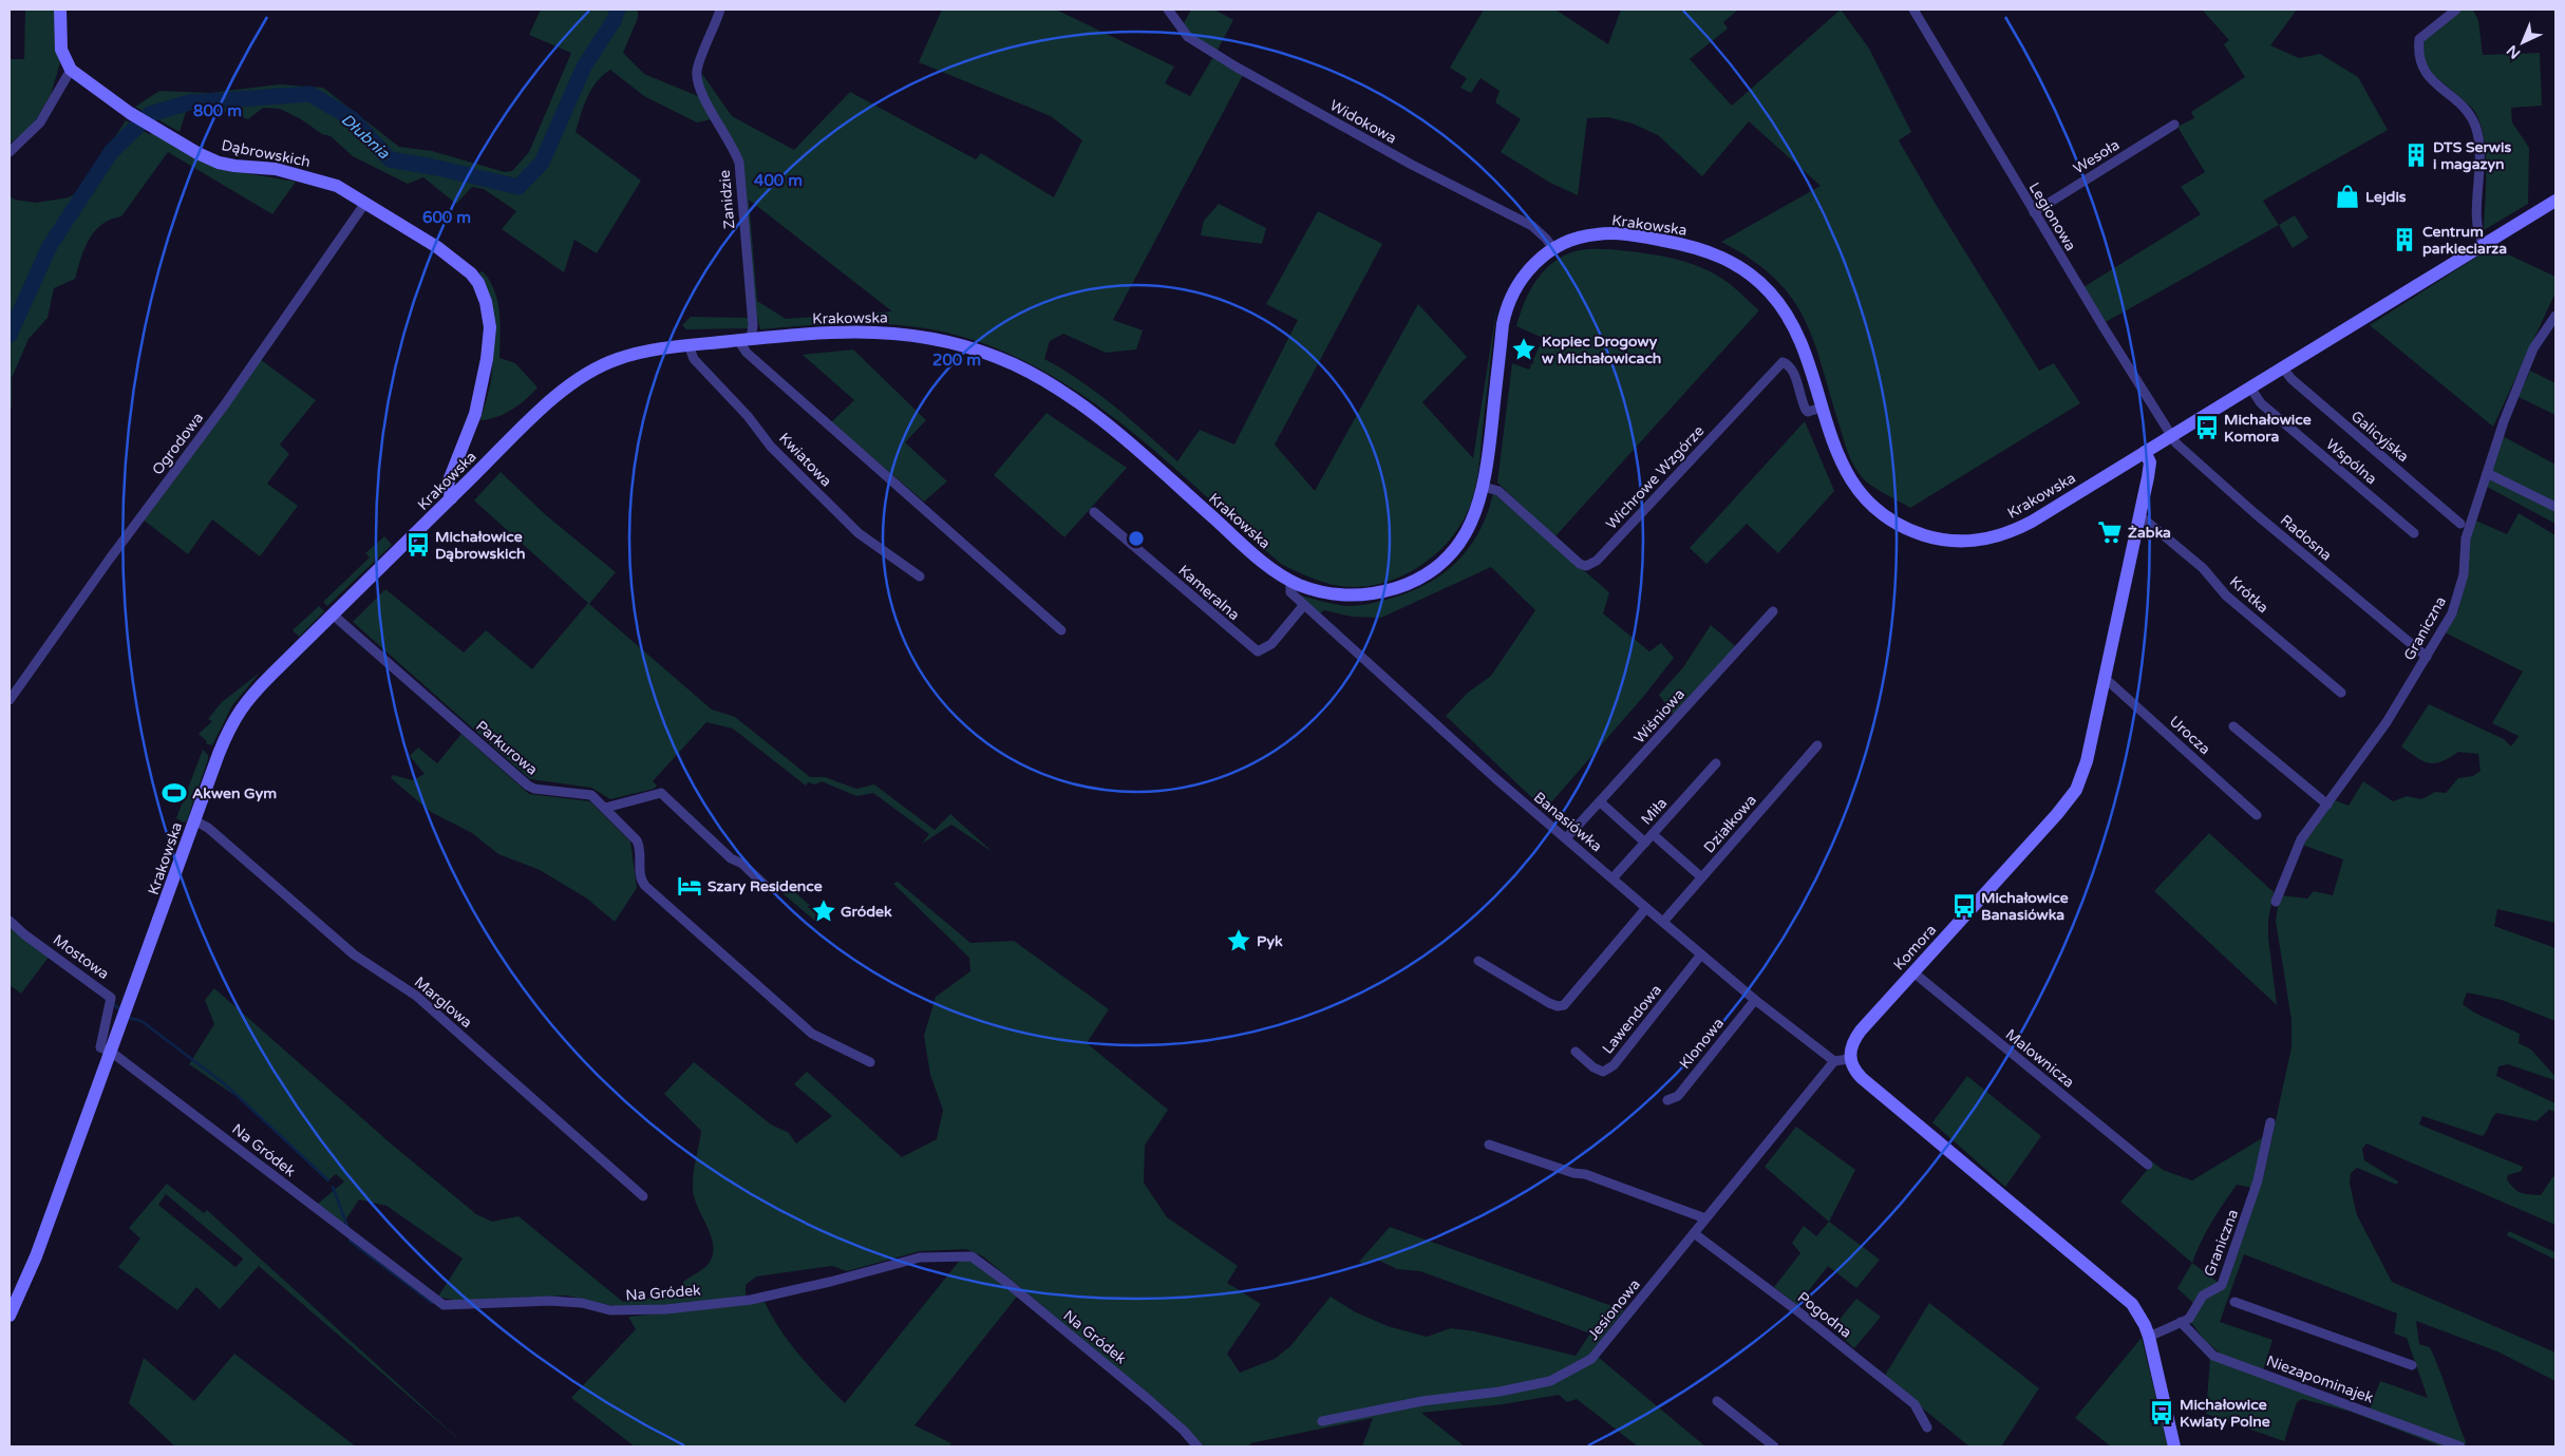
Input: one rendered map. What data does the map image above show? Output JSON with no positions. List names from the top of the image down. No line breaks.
{"streets":{"main road":["Dąbrowskich","Krakowska","Komora"],"street":["Widokowa","Wesoła","Zanidzie","Legionowa","Galicyjska","Ogrodowa","Kwiatowa","Wspólna","Wichrowe Wzgórze","Radosna","Kameralna","Krótka","Graniczna","Wiśniowa","Urocza","Parkurowa","Miła","Banasiówka","Działkowa","Mostowa","Marglowa","Lawendowa","Klonowa","Malownicza","Na Gródek","Jesionowa","Pogodna","Niezapominajek"]},"crossings":[["Widokowa","Krakowska"],["Dąbrowskich","Krakowska"],["Dąbrowskich","Ogrodowa"],["Wesoła","Legionowa"],["Zanidzie","Krakowska"],["Legionowa","Krakowska"],["Legionowa","Radosna"],["Krakowska","Galicyjska"],["Krakowska","Kwiatowa"],["Krakowska","Wspólna"],["Krakowska","Wichrowe Wzgórze"],["Krakowska","Radosna"],["Krakowska","Parkurowa"],["Krakowska","Banasiówka"],["Krakowska","Komora"],["Krakowska","Mostowa"],["Krakowska","Marglowa"],["Krakowska","Na Gródek"],["Radosna","Graniczna"],["Kameralna","Banasiówka"],["Krótka","Komora"],["Graniczna","Niezapominajek"],["Wiśniowa","Banasiówka"],["Urocza","Komora"],["Miła","Banasiówka"],["Banasiówka","Działkowa"],["Banasiówka","Lawendowa"],["Banasiówka","Klonowa"],["Banasiówka","Jesionowa"],["Komora","Malownicza"],["Mostowa","Na Gródek"],["Jesionowa","Pogodna"]],"water":["Dłubnia"],"places":{"building":["DTS Serwis i magazyn","Centrum parkieciarza"],"shop":["Lejdis"],"place":["Kopiec Drogowy w Michałowicach","Gródek","Pyk"],"bus stop":["Michałowice Komora","Michałowice Dąbrowskich","Michałowice Banasiówka","Michałowice Kwiaty Polne"],"supermarket":["Żabka"],"sports":["Akwen Gym"],"hotel":["Szary Residence"]},"north":"bottom left","rings":["800 m","400 m","600 m","200 m"]}
